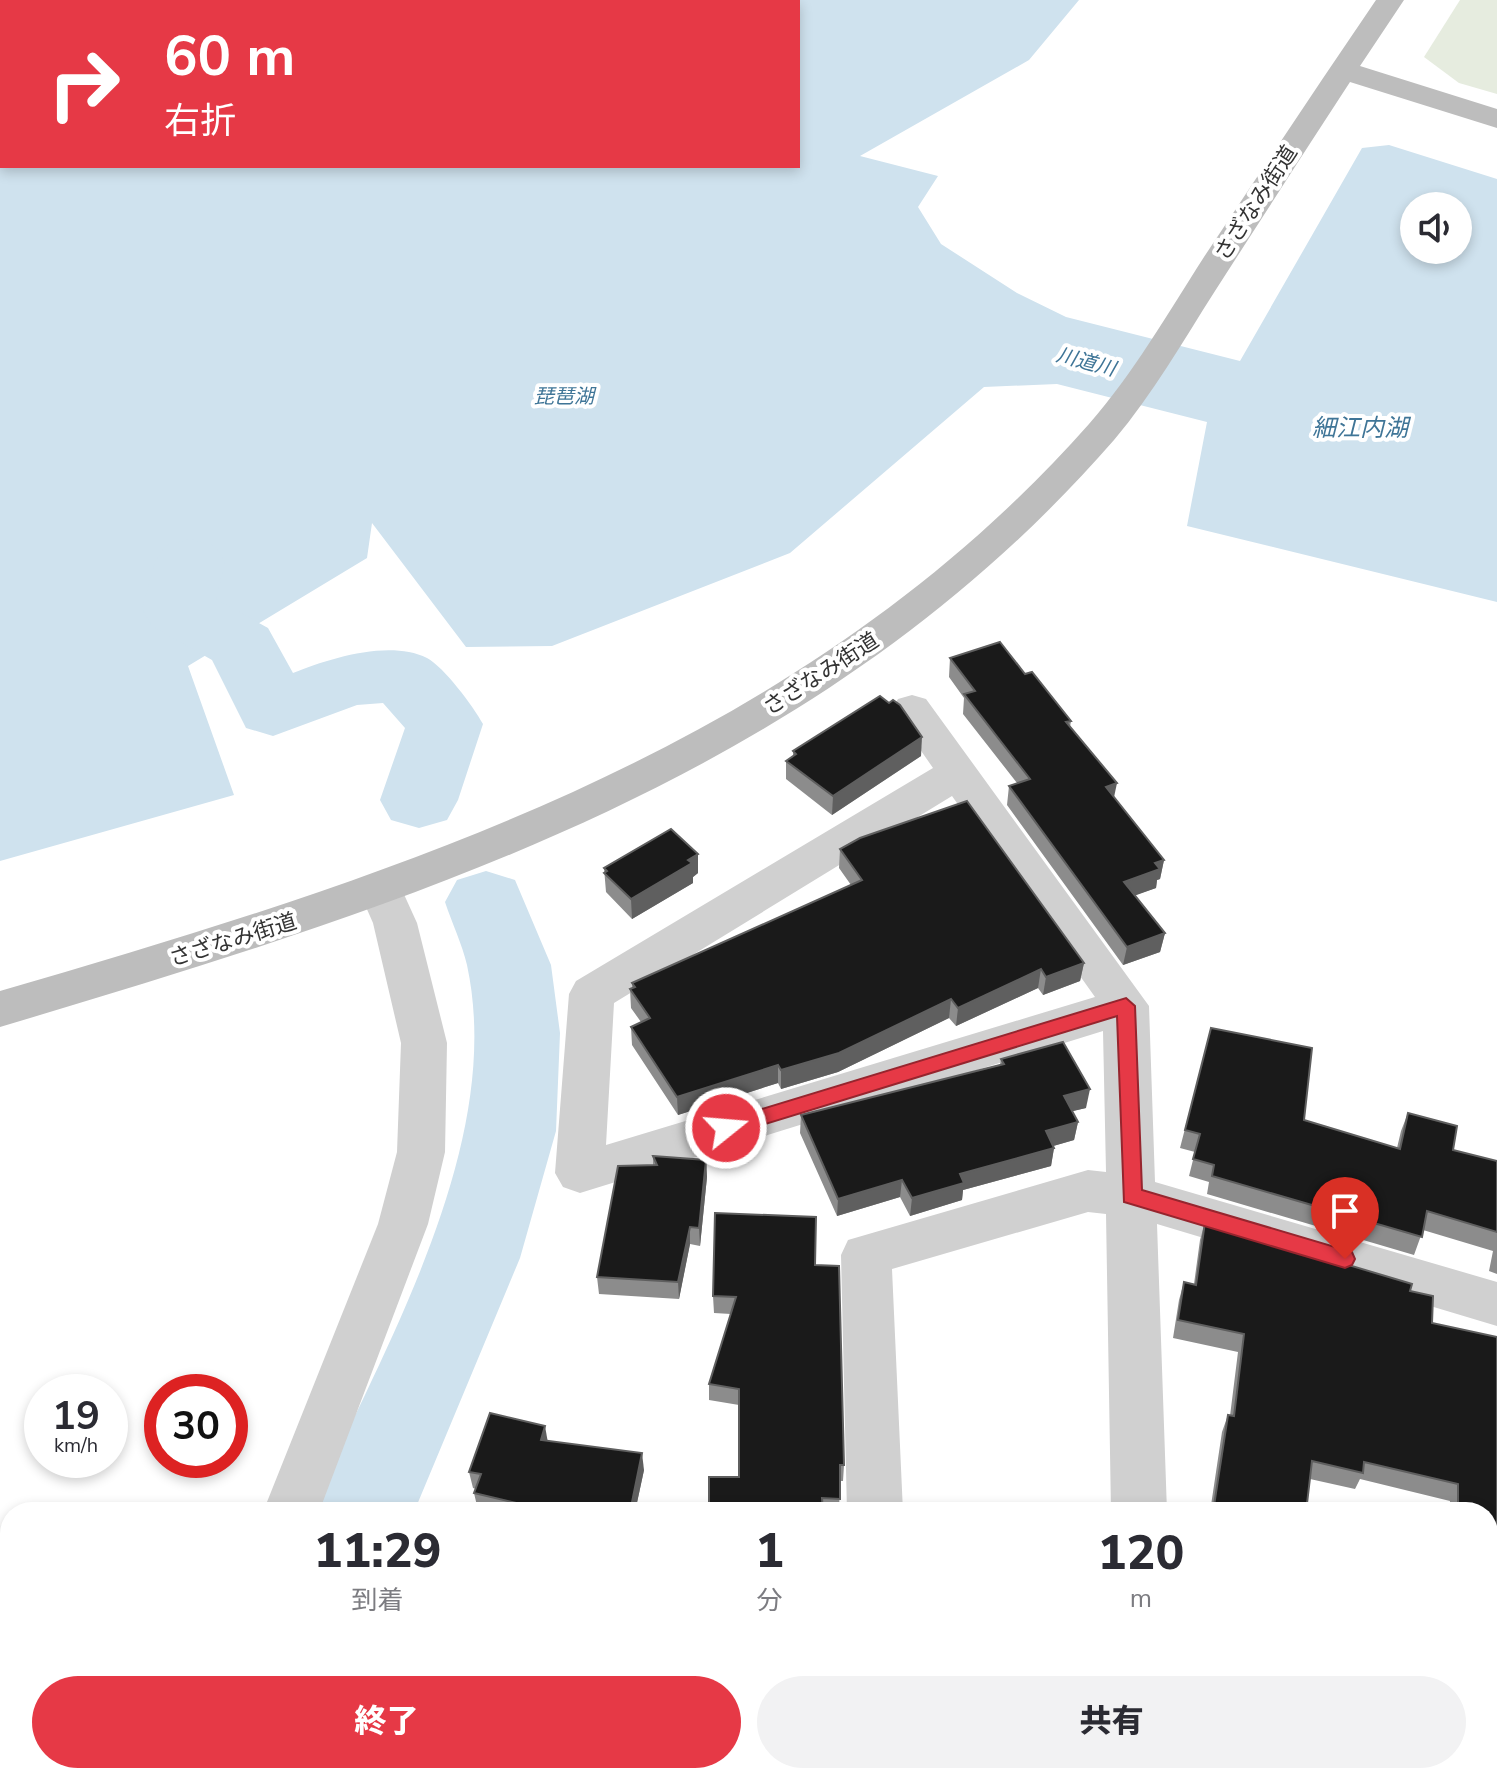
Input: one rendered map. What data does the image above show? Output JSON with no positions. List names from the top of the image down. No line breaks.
{"streets":{"main road":["さざなみ街道"]},"water":["川道川","琵琶湖","細江内湖"],"page":{"turn":["60 m","右折"],"speed":"19 km/h","limit":"30","eta":["11:29","到着","1","分","120","m"],"buttons":["終了","共有"]}}
